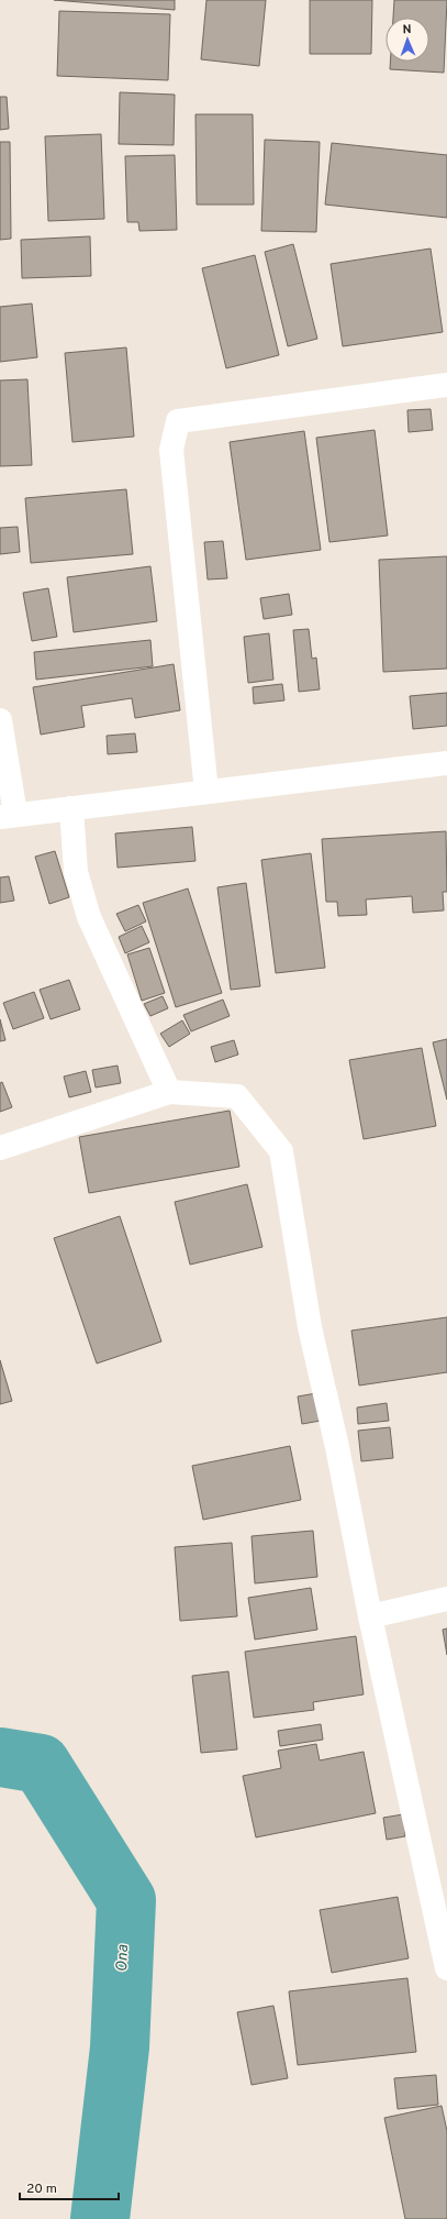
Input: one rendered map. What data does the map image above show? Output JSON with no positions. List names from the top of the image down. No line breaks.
{"water":["Ona"],"scale_bar":"20 m","north":"top"}
